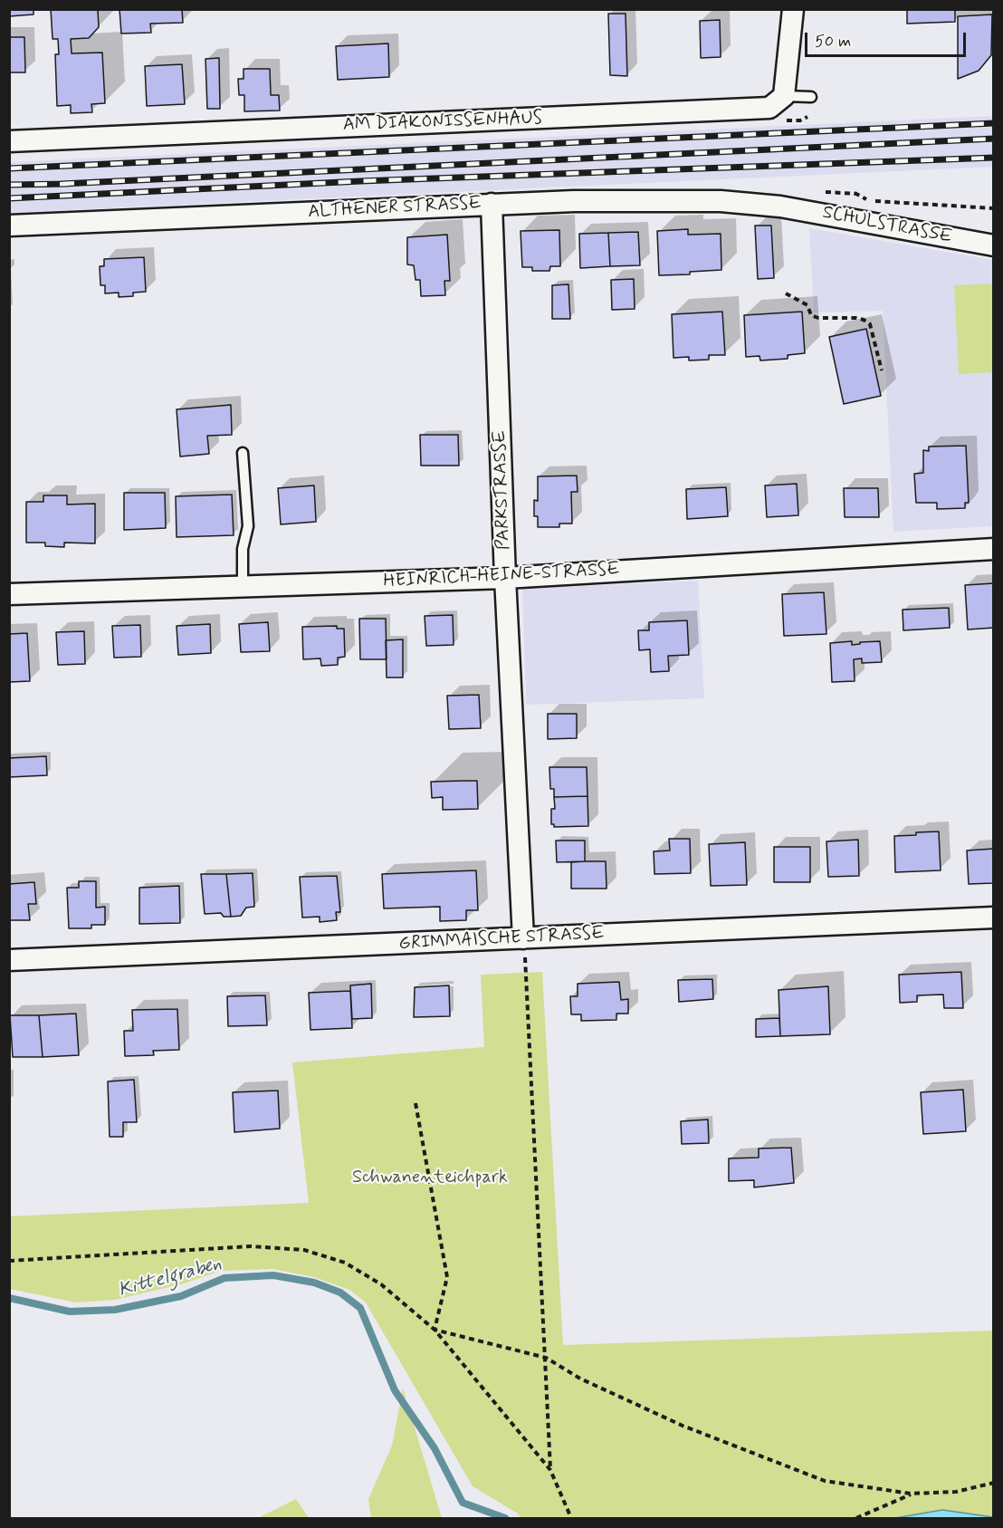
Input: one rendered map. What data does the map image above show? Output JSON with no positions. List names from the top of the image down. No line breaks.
{"streets":{"street":["AM DIAKONISSENHAUS","ALTHENER STRASSE","SCHULSTRASSE","PARKSTRASSE","HEINRICH-HEINE-STRASSE","GRIMMAISCHE STRASSE"]},"crossings":[["ALTHENER STRASSE","SCHULSTRASSE"],["ALTHENER STRASSE","PARKSTRASSE"],["PARKSTRASSE","HEINRICH-HEINE-STRASSE"],["PARKSTRASSE","GRIMMAISCHE STRASSE"]],"water":["Kittelgraben"],"parks":["Schwanenteichpark"],"scale_bar":"50 m"}
